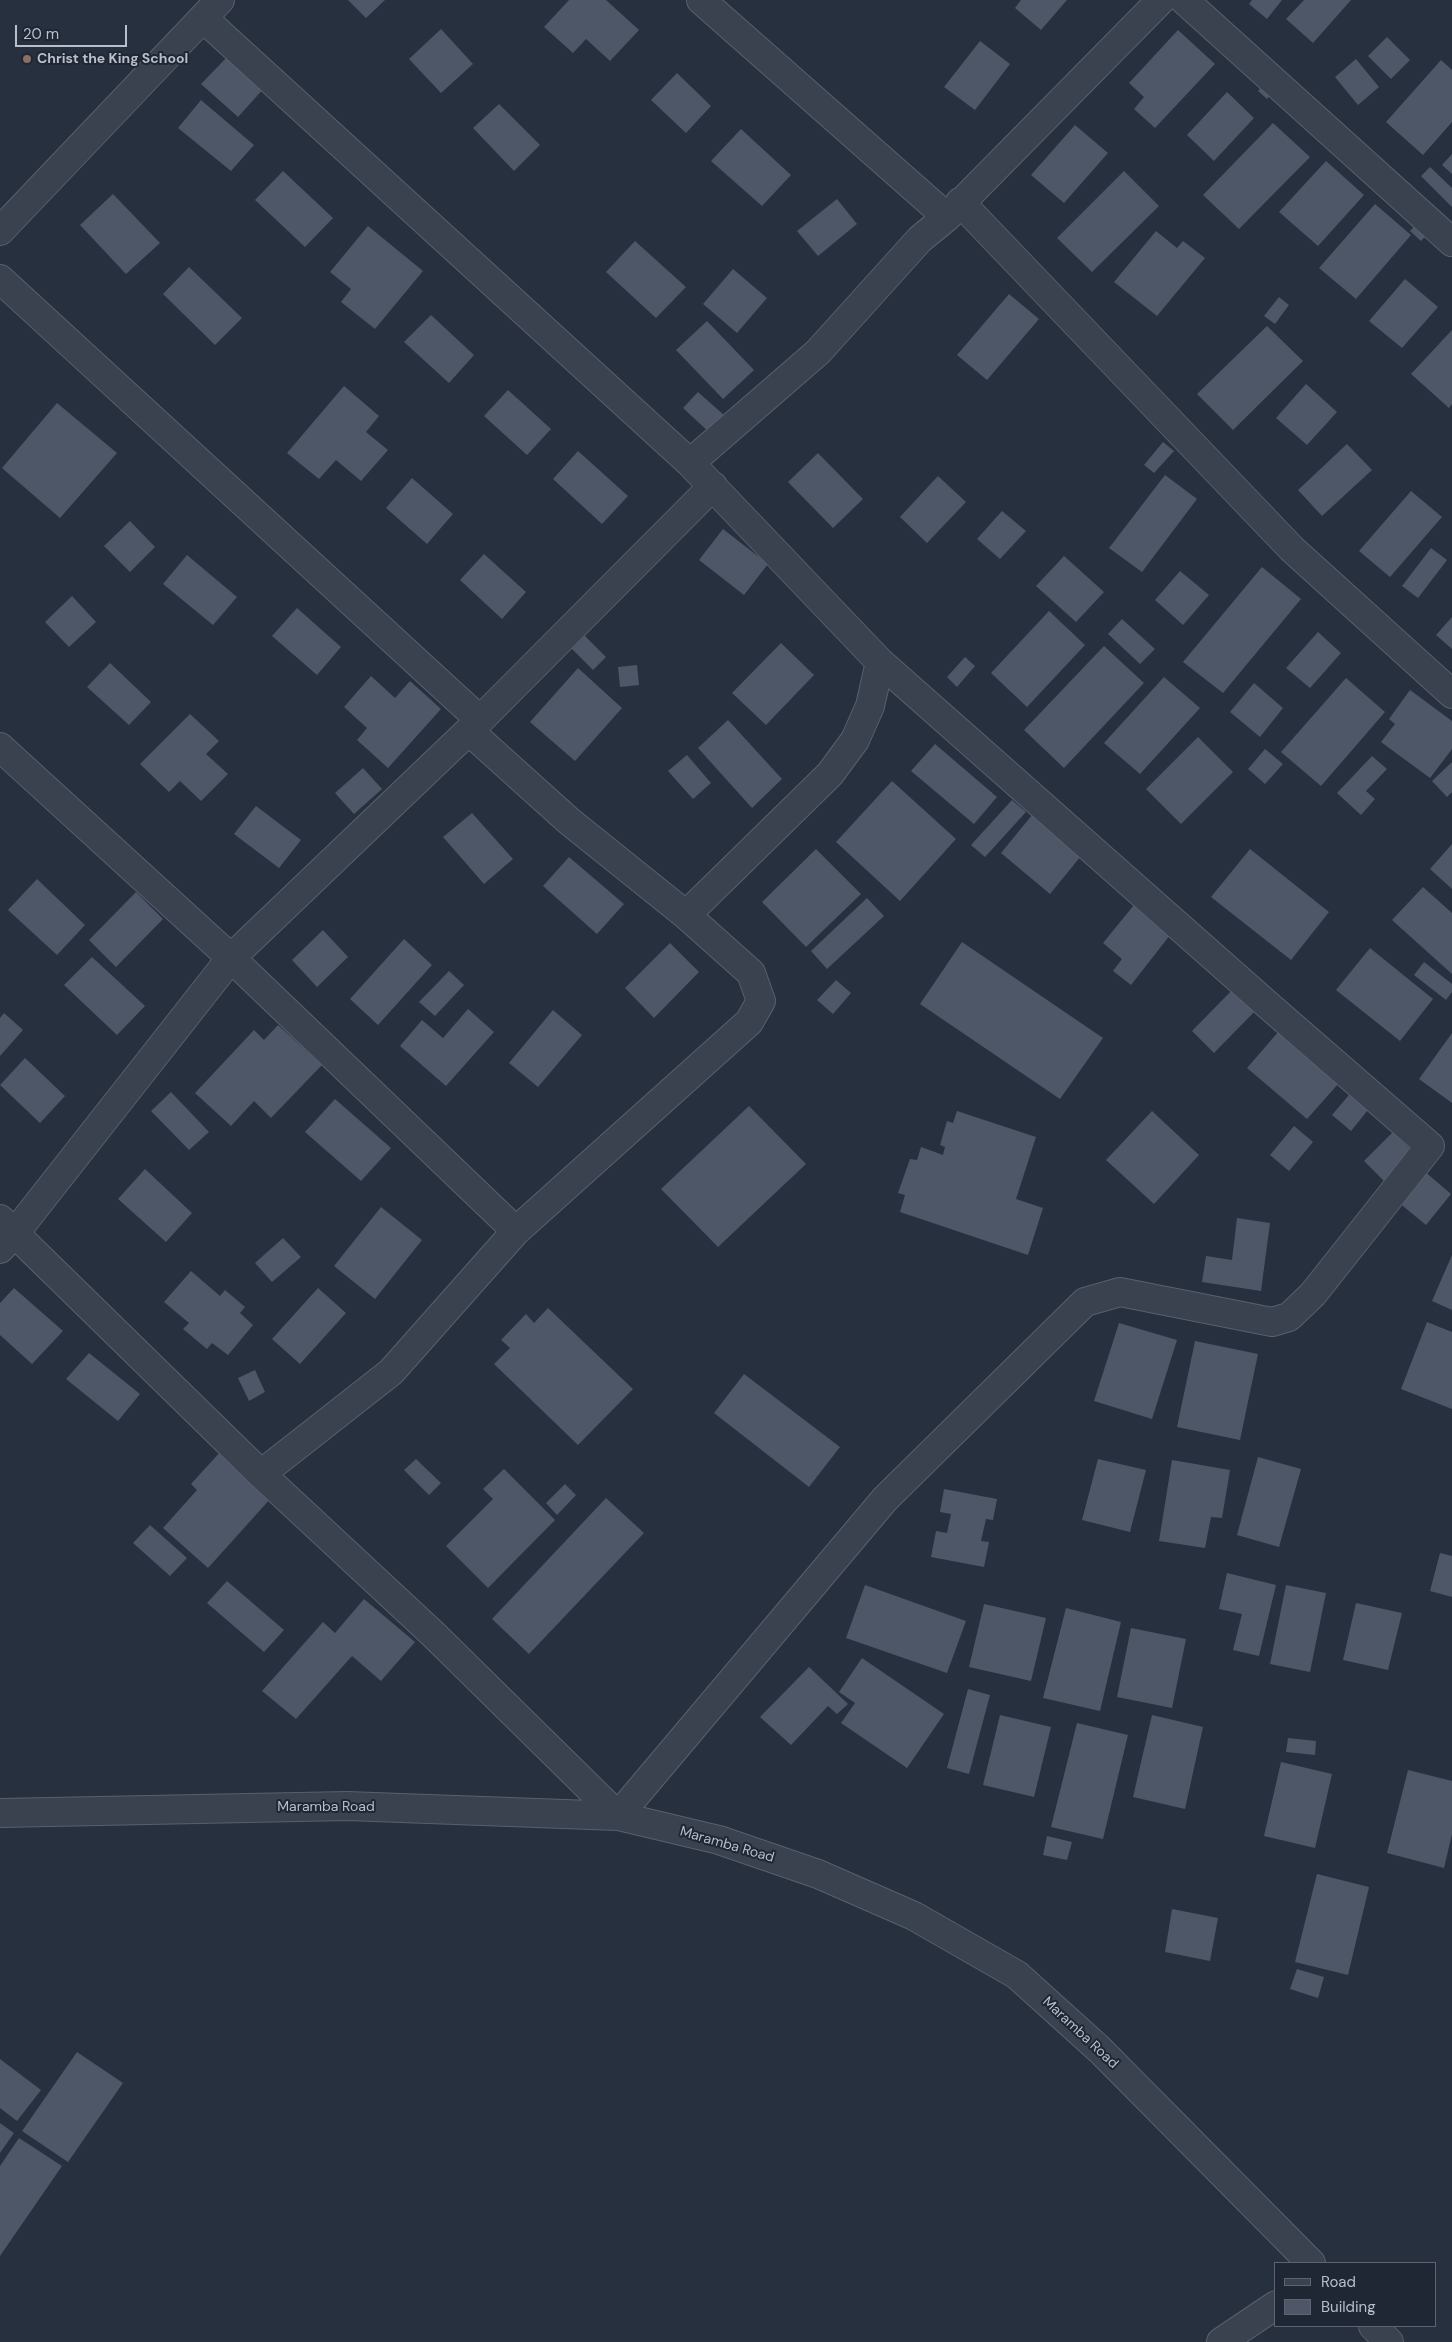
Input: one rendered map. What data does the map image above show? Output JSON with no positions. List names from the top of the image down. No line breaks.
{"streets":{"street":["Maramba Road"]},"places":["Christ the King School"],"legend":["Road","Building"],"scale_bar":"20 m"}
